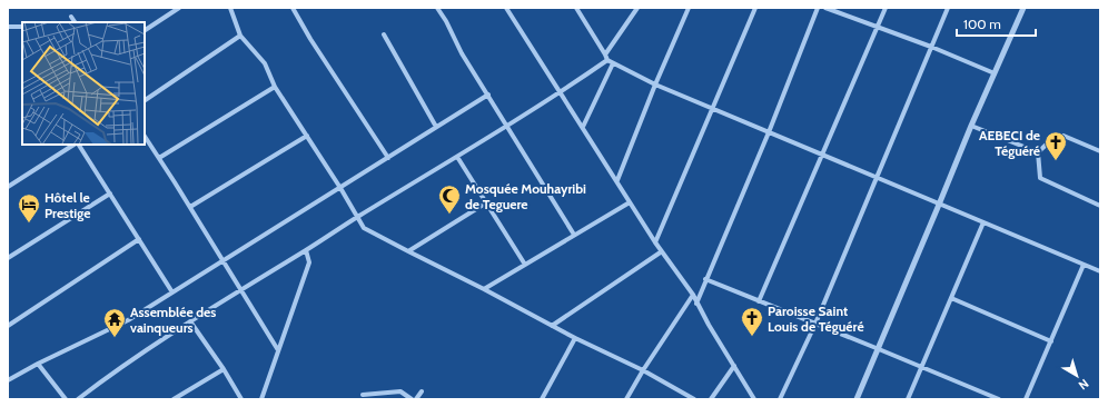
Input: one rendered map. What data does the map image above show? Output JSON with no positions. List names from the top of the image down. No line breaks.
{"places":{"church":["AEBECI de Téguéré","Paroisse Saint Louis de Téguéré"],"mosque":["Mosquée Mouhayribi de Teguere"],"hotel":["Hôtel le Prestige"],"temple":["Assemblée des vainqueurs"]},"scale_bar":"100 m","north":"bottom right"}
